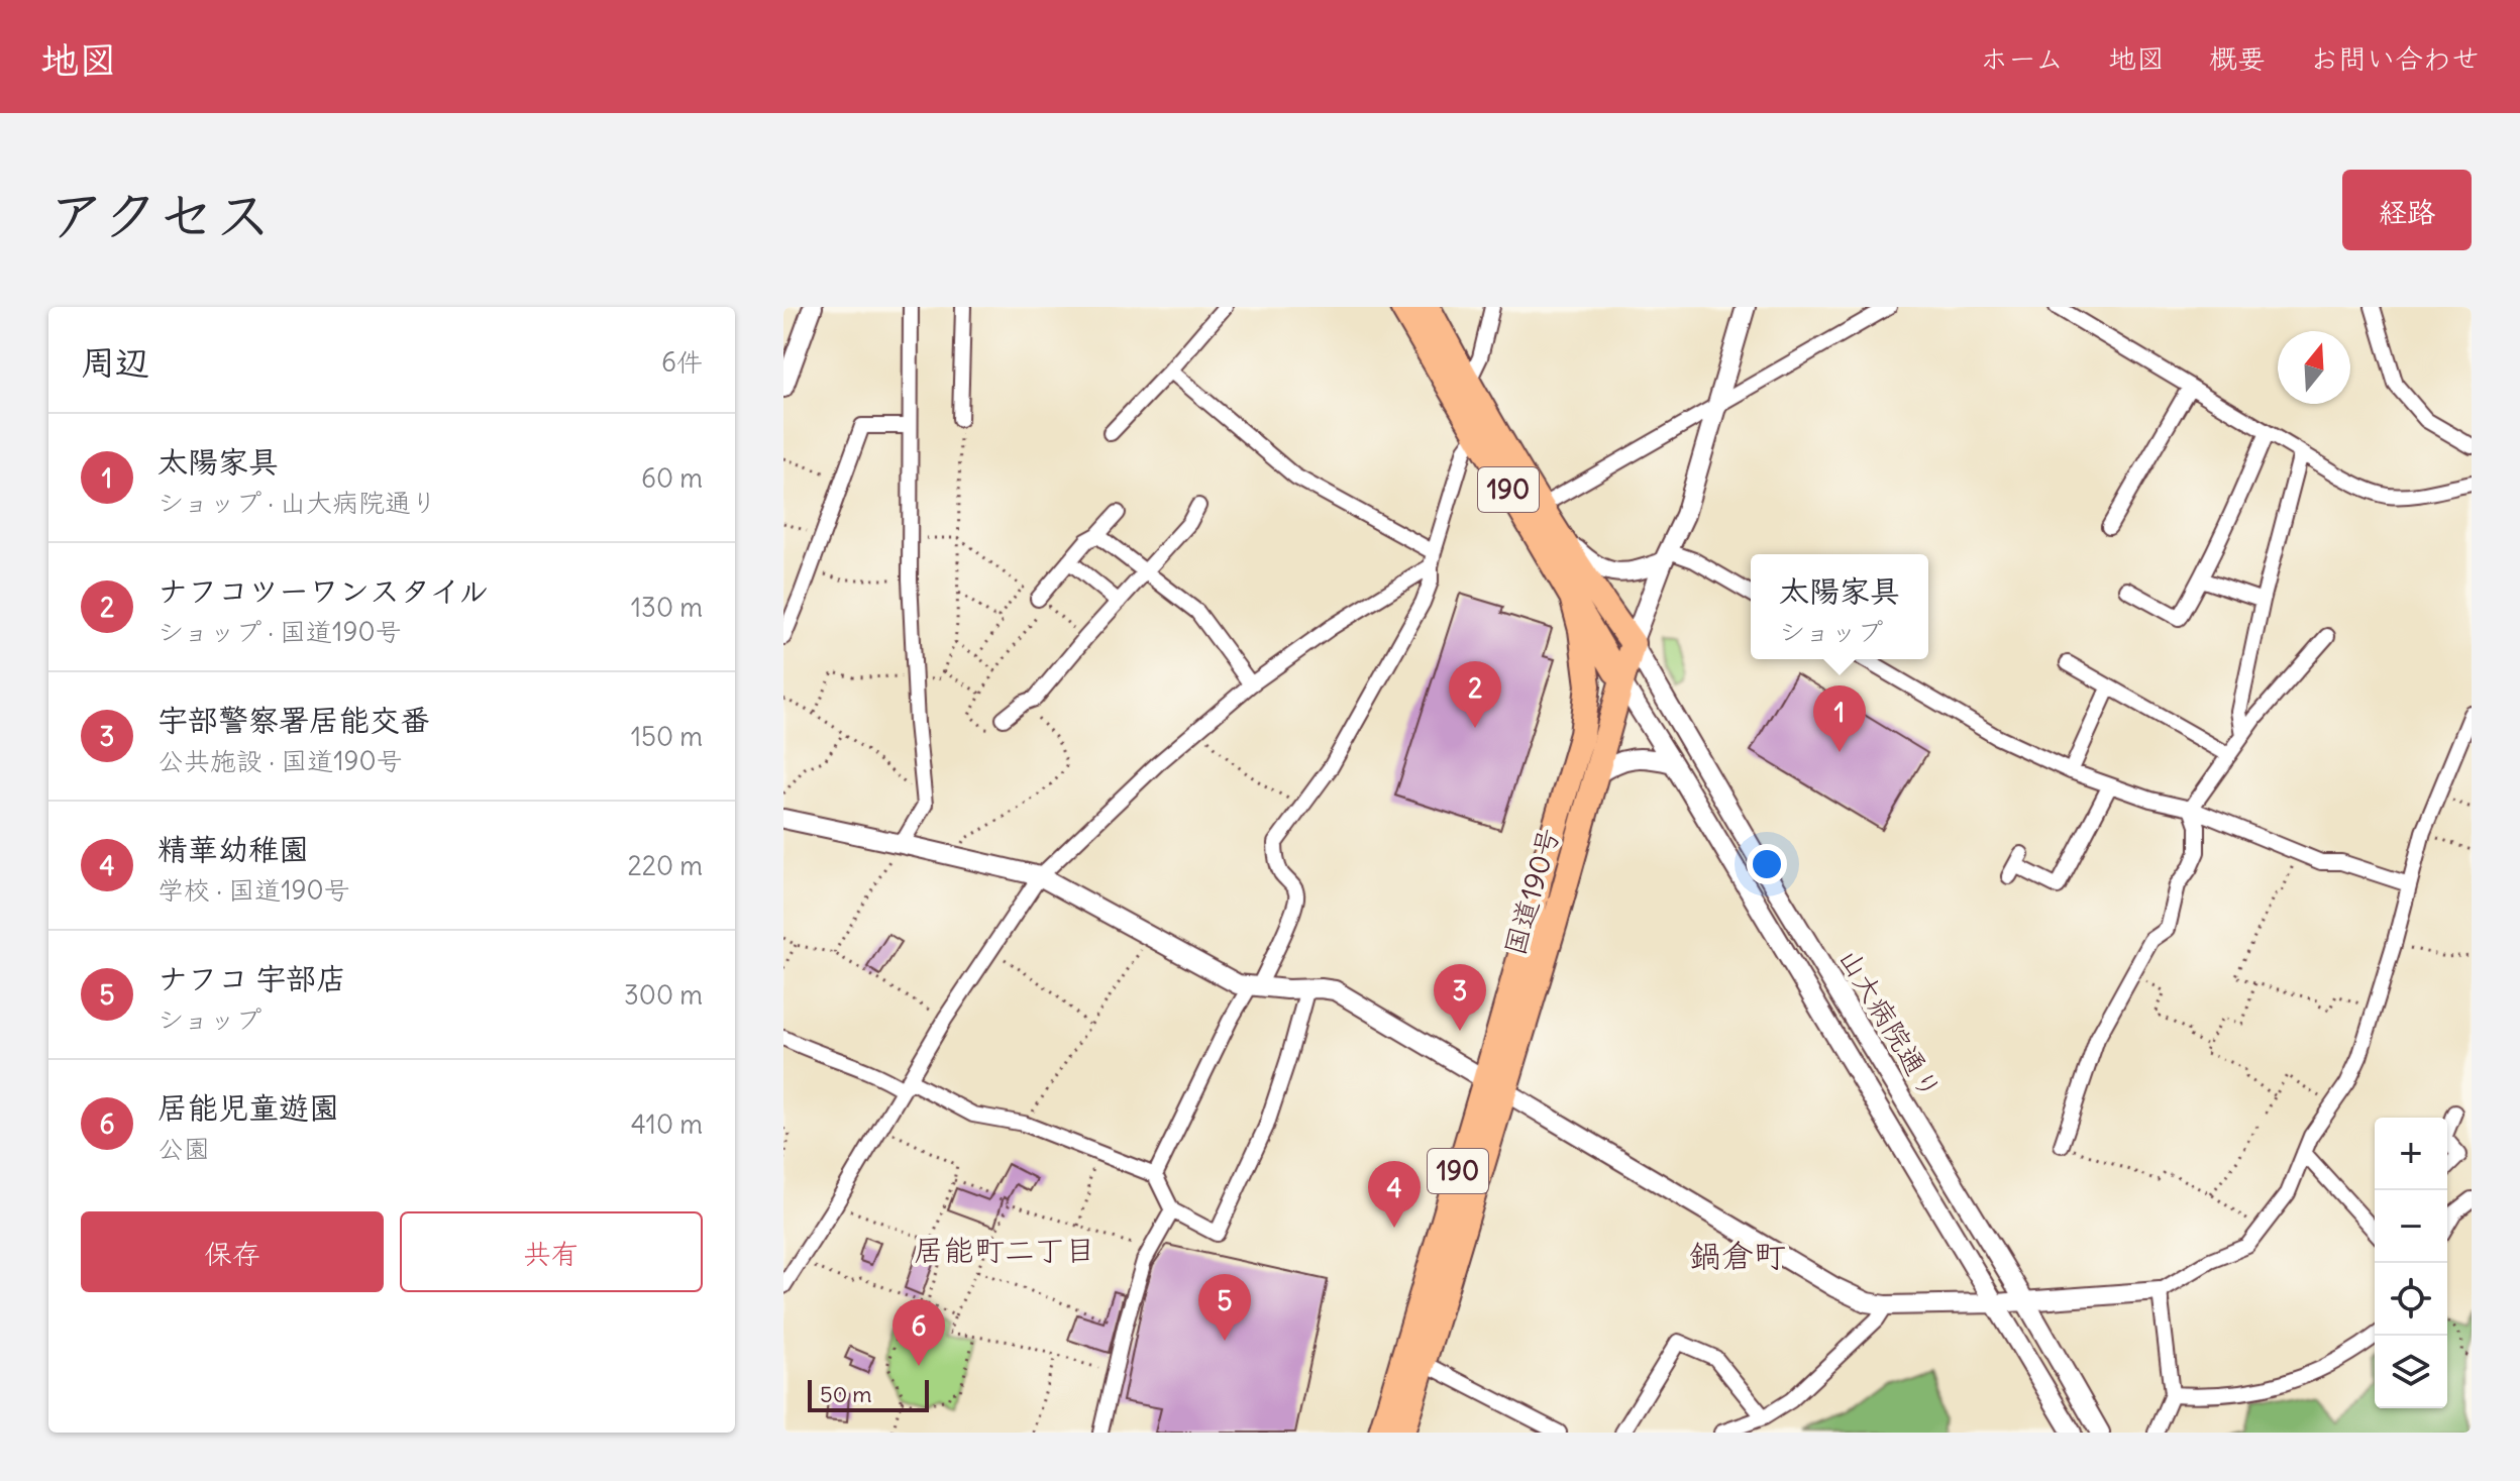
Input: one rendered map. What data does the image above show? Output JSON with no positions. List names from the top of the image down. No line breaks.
{"streets":{"highway":["190","国道190号"],"street":["山大病院通り"]},"crossings":[["190","国道190号"],["190","山大病院通り"],["国道190号","山大病院通り"]],"districts":["居能町二丁目","鍋倉町"],"scale_bar":"50 m","north":"top","page":{"header":"地図","nav":["ホーム","地図","概要","お問い合わせ"],"title":"アクセス","buttons":["経路",["保存","共有"]],"heading":["周辺","6件"],"list":[{"mark":"1","name":"太陽家具","note":"ショップ · 山大病院通り","value":"60 m"},{"mark":"2","name":"ナフコツーワンスタイル","note":"ショップ · 国道190号","value":"130 m"},{"mark":"3","name":"宇部警察署居能交番","note":"公共施設 · 国道190号","value":"150 m"},{"mark":"4","name":"精華幼稚園","note":"学校 · 国道190号","value":"220 m"},{"mark":"5","name":"ナフコ 宇部店","note":"ショップ","value":"300 m"},{"mark":"6","name":"居能児童遊園","note":"公園","value":"410 m"}],"popup":["太陽家具","ショップ"],"pins":["2","1","3","4","5","6"],"map_buttons":["+","−"],"scale":"50 m"}}
